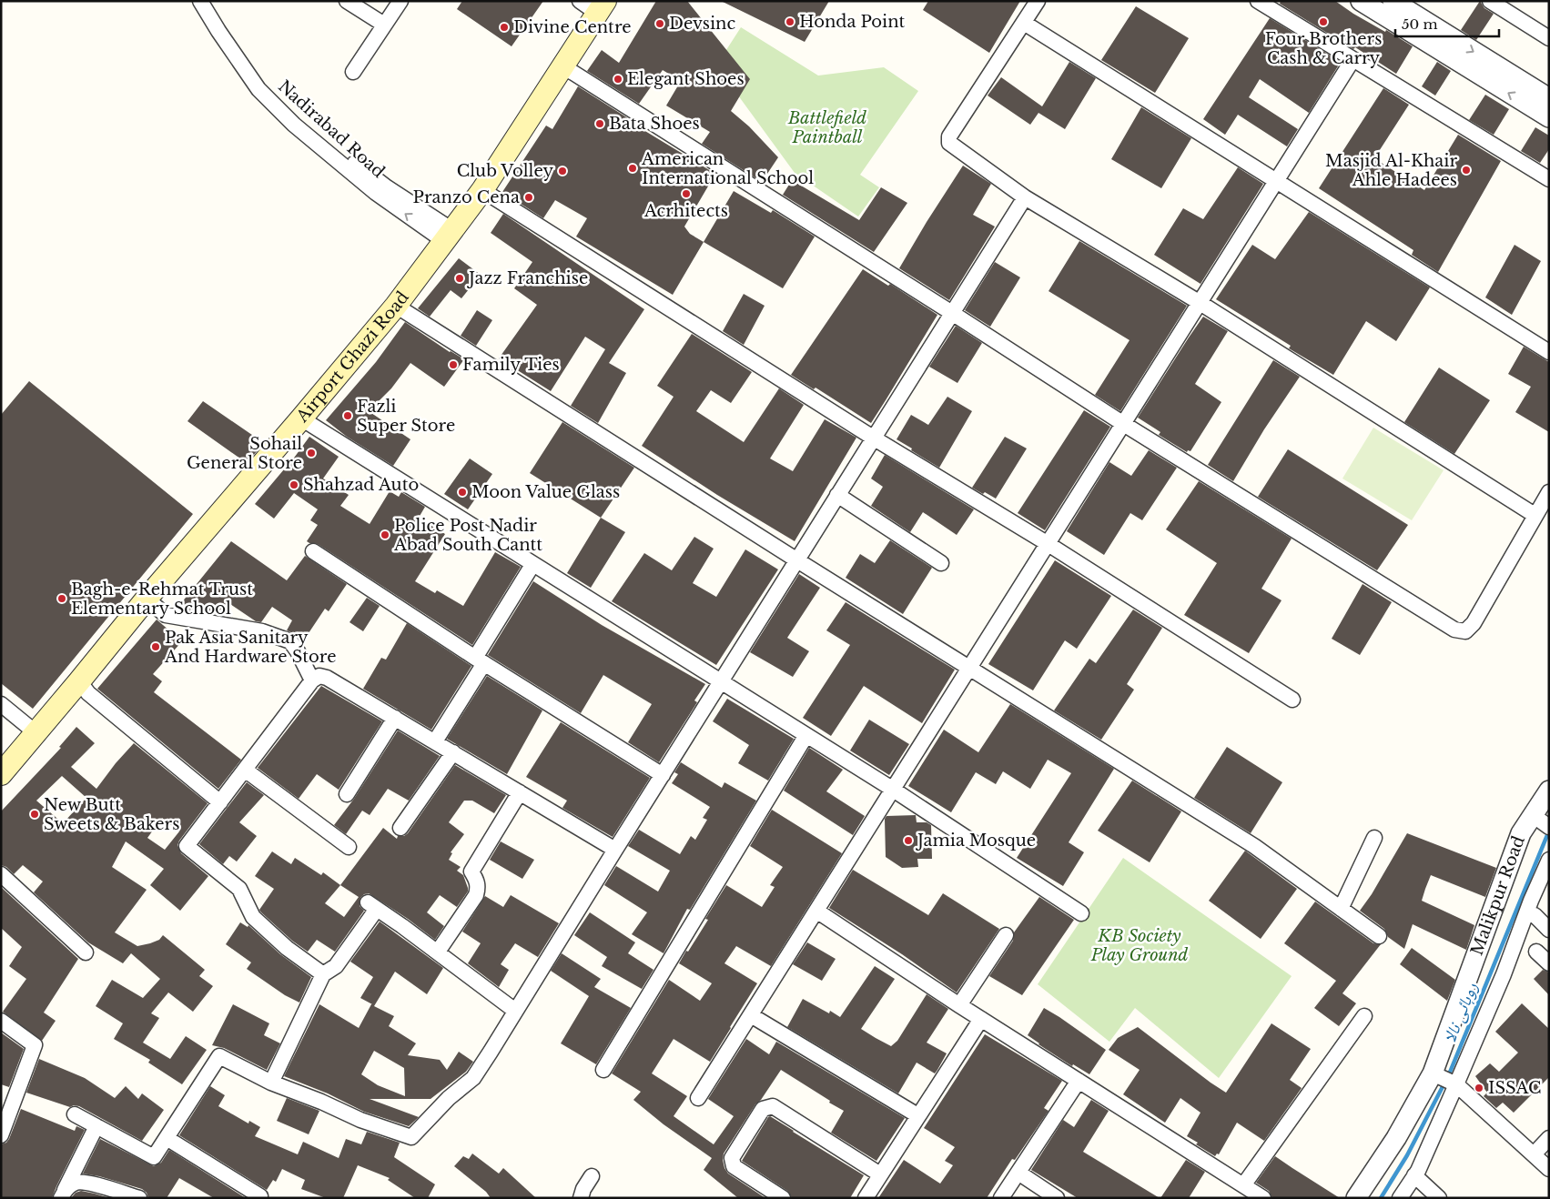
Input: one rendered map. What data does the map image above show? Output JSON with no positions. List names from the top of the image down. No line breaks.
{"streets":{"main road":["Airport Ghazi Road"],"street":["Nadirabad Road","Malikpur Road"]},"crossings":[["Nadirabad Road","Airport Ghazi Road"]],"water":["روہائی نالا"],"parks":["Battlefield Paintball","KB Society Play Ground"],"places":["Honda Point","Four Brothers Cash & Carry","Devsinc","Divine Centre","Elegant Shoes","Bata Shoes","American International School","Masjid Al-Khair Ahle Hadees","Club Volley","Acrhitects","Pranzo Cena","Jazz Franchise","Family Ties","Fazli Super Store","Sohail General Store","Shahzad Auto","Moon Value Glass","Police Post Nadir Abad South Cantt","Bagh-e-Rehmat Trust Elementary School","Pak Asia Sanitary And Hardware Store","New Butt Sweets & Bakers","Jamia Mosque","ISSAC"],"scale_bar":"50 m"}
